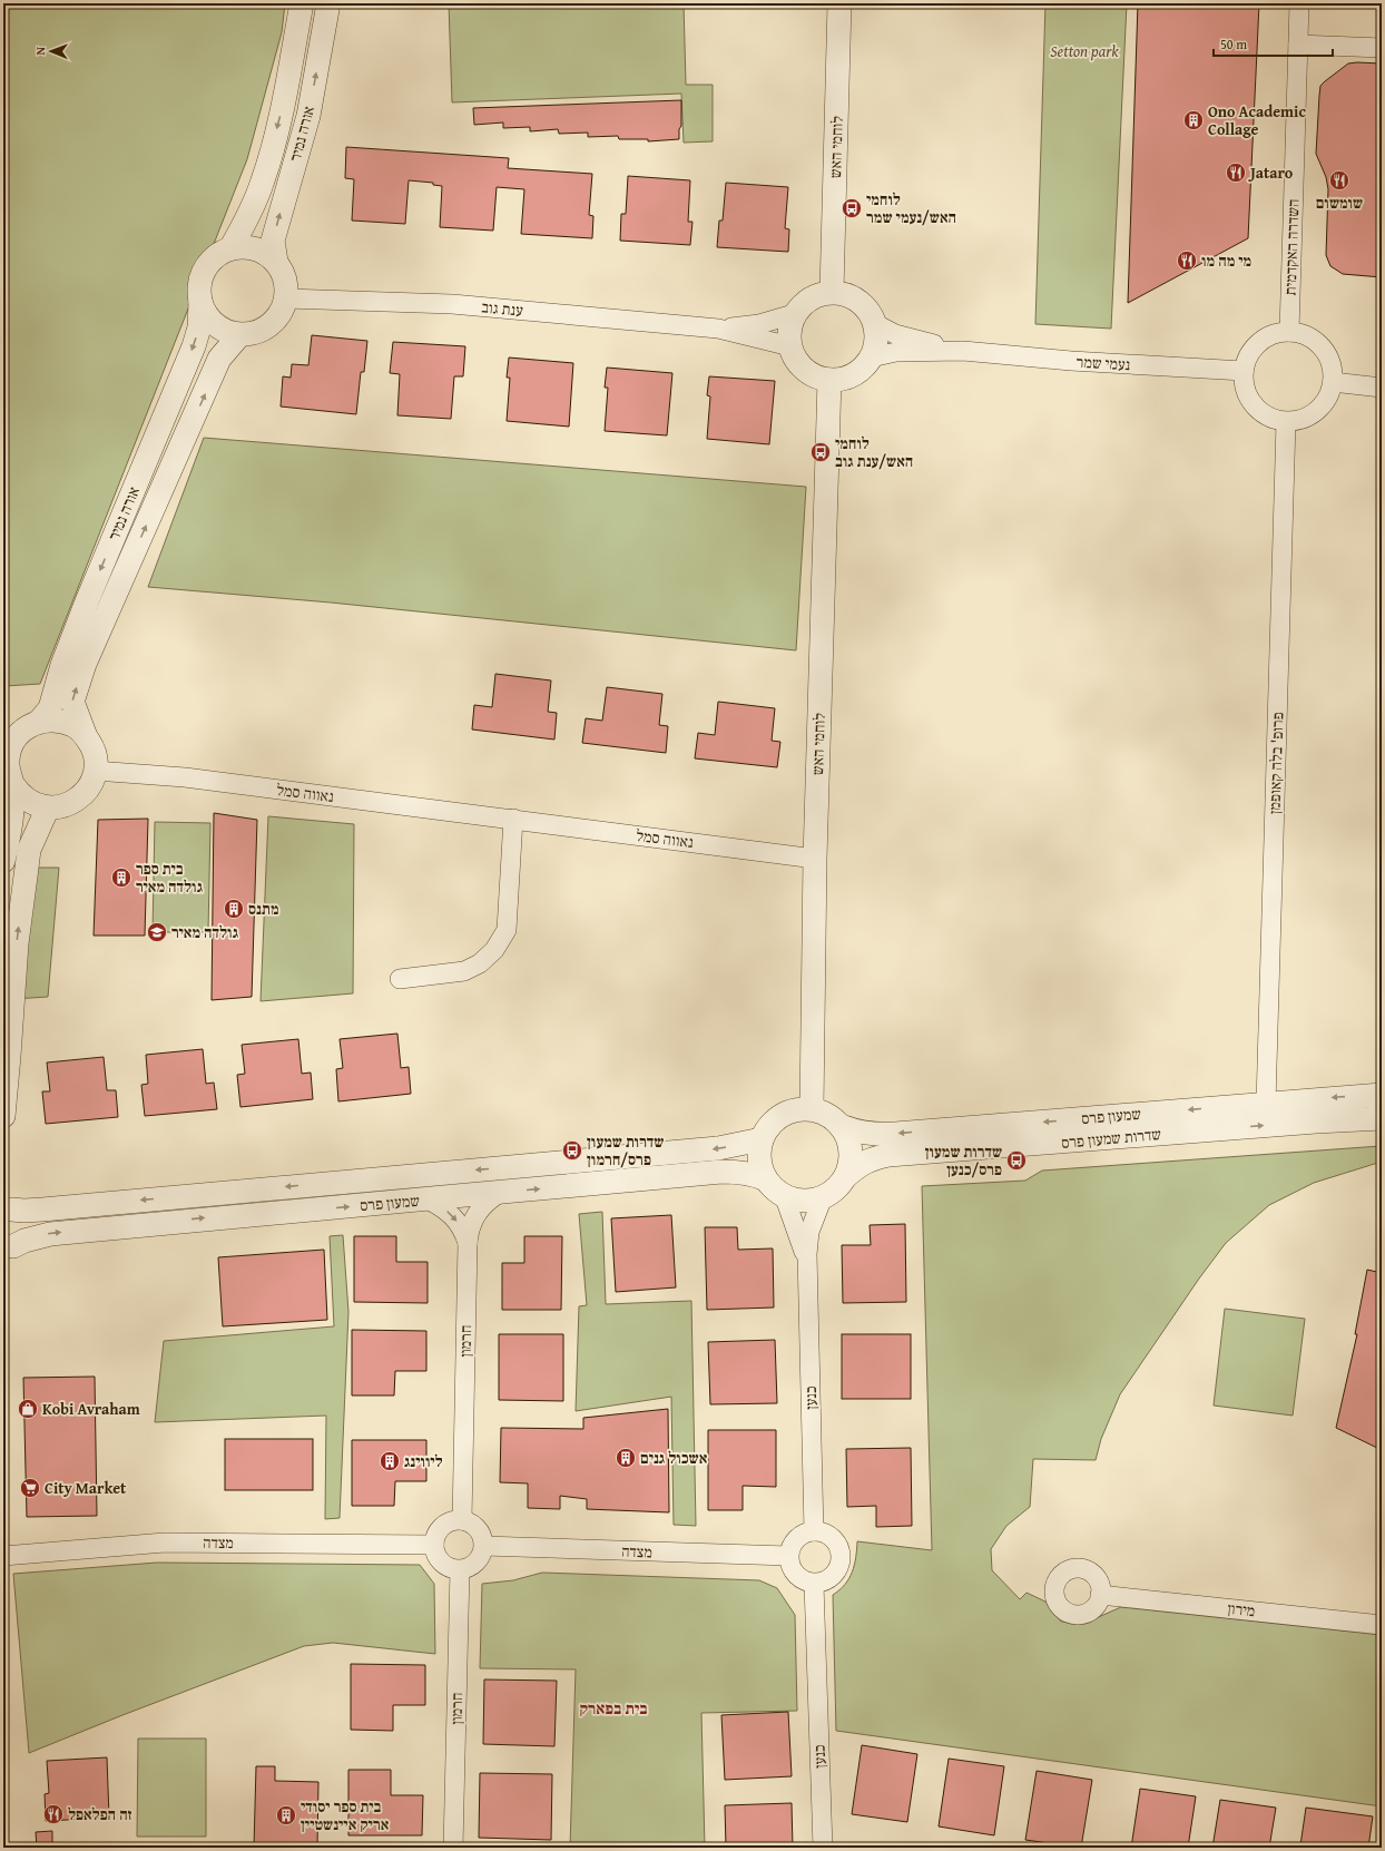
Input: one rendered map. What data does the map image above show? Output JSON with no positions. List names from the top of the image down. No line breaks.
{"streets":{"street":["אורה נמיר","לוחמי האש","השדרה האקדמית","ענת גוב","נעמי שמר","פרופ' בלה קאופמן","נאווה סמל","שמעון פרס","שדרות שמעון פרס","חרמון","כנען","מצדה","מירון"]},"crossings":[["אורה נמיר","ענת גוב"],["אורה נמיר","נאווה סמל"],["לוחמי האש","ענת גוב"],["לוחמי האש","נעמי שמר"],["לוחמי האש","נאווה סמל"],["לוחמי האש","שמעון פרס"],["לוחמי האש","שדרות שמעון פרס"],["לוחמי האש","כנען"],["השדרה האקדמית","נעמי שמר"],["השדרה האקדמית","פרופ' בלה קאופמן"],["ענת גוב","נעמי שמר"],["נעמי שמר","פרופ' בלה קאופמן"],["פרופ' בלה קאופמן","שמעון פרס"],["שמעון פרס","שדרות שמעון פרס"],["שמעון פרס","חרמון"],["שמעון פרס","כנען"],["שדרות שמעון פרס","כנען"],["חרמון","מצדה"],["כנען","מצדה"]],"one_way":["שדרות שמעון פרס"],"districts":["בית בפארק"],"parks":["Setton park"],"places":{"building":["Ono Academic Collage","בית ספר גולדה מאיר","מתנס","אשכול גנים","ליווינג","בית ספר יסודי אריק איינשטיין"],"restaurant":["Jataro","שומשום","מי מה מו","זה הפלאפל"],"bus stop":["לוחמי האש/נעמי שמר","לוחמי האש/ענת גוב","שדרות שמעון פרס/חרמון","שדרות שמעון פרס/כנען"],"school or university":["גולדה מאיר"],"shop":["Kobi Avraham"],"supermarket":["City Market"]},"scale_bar":"50 m","north":"left"}
